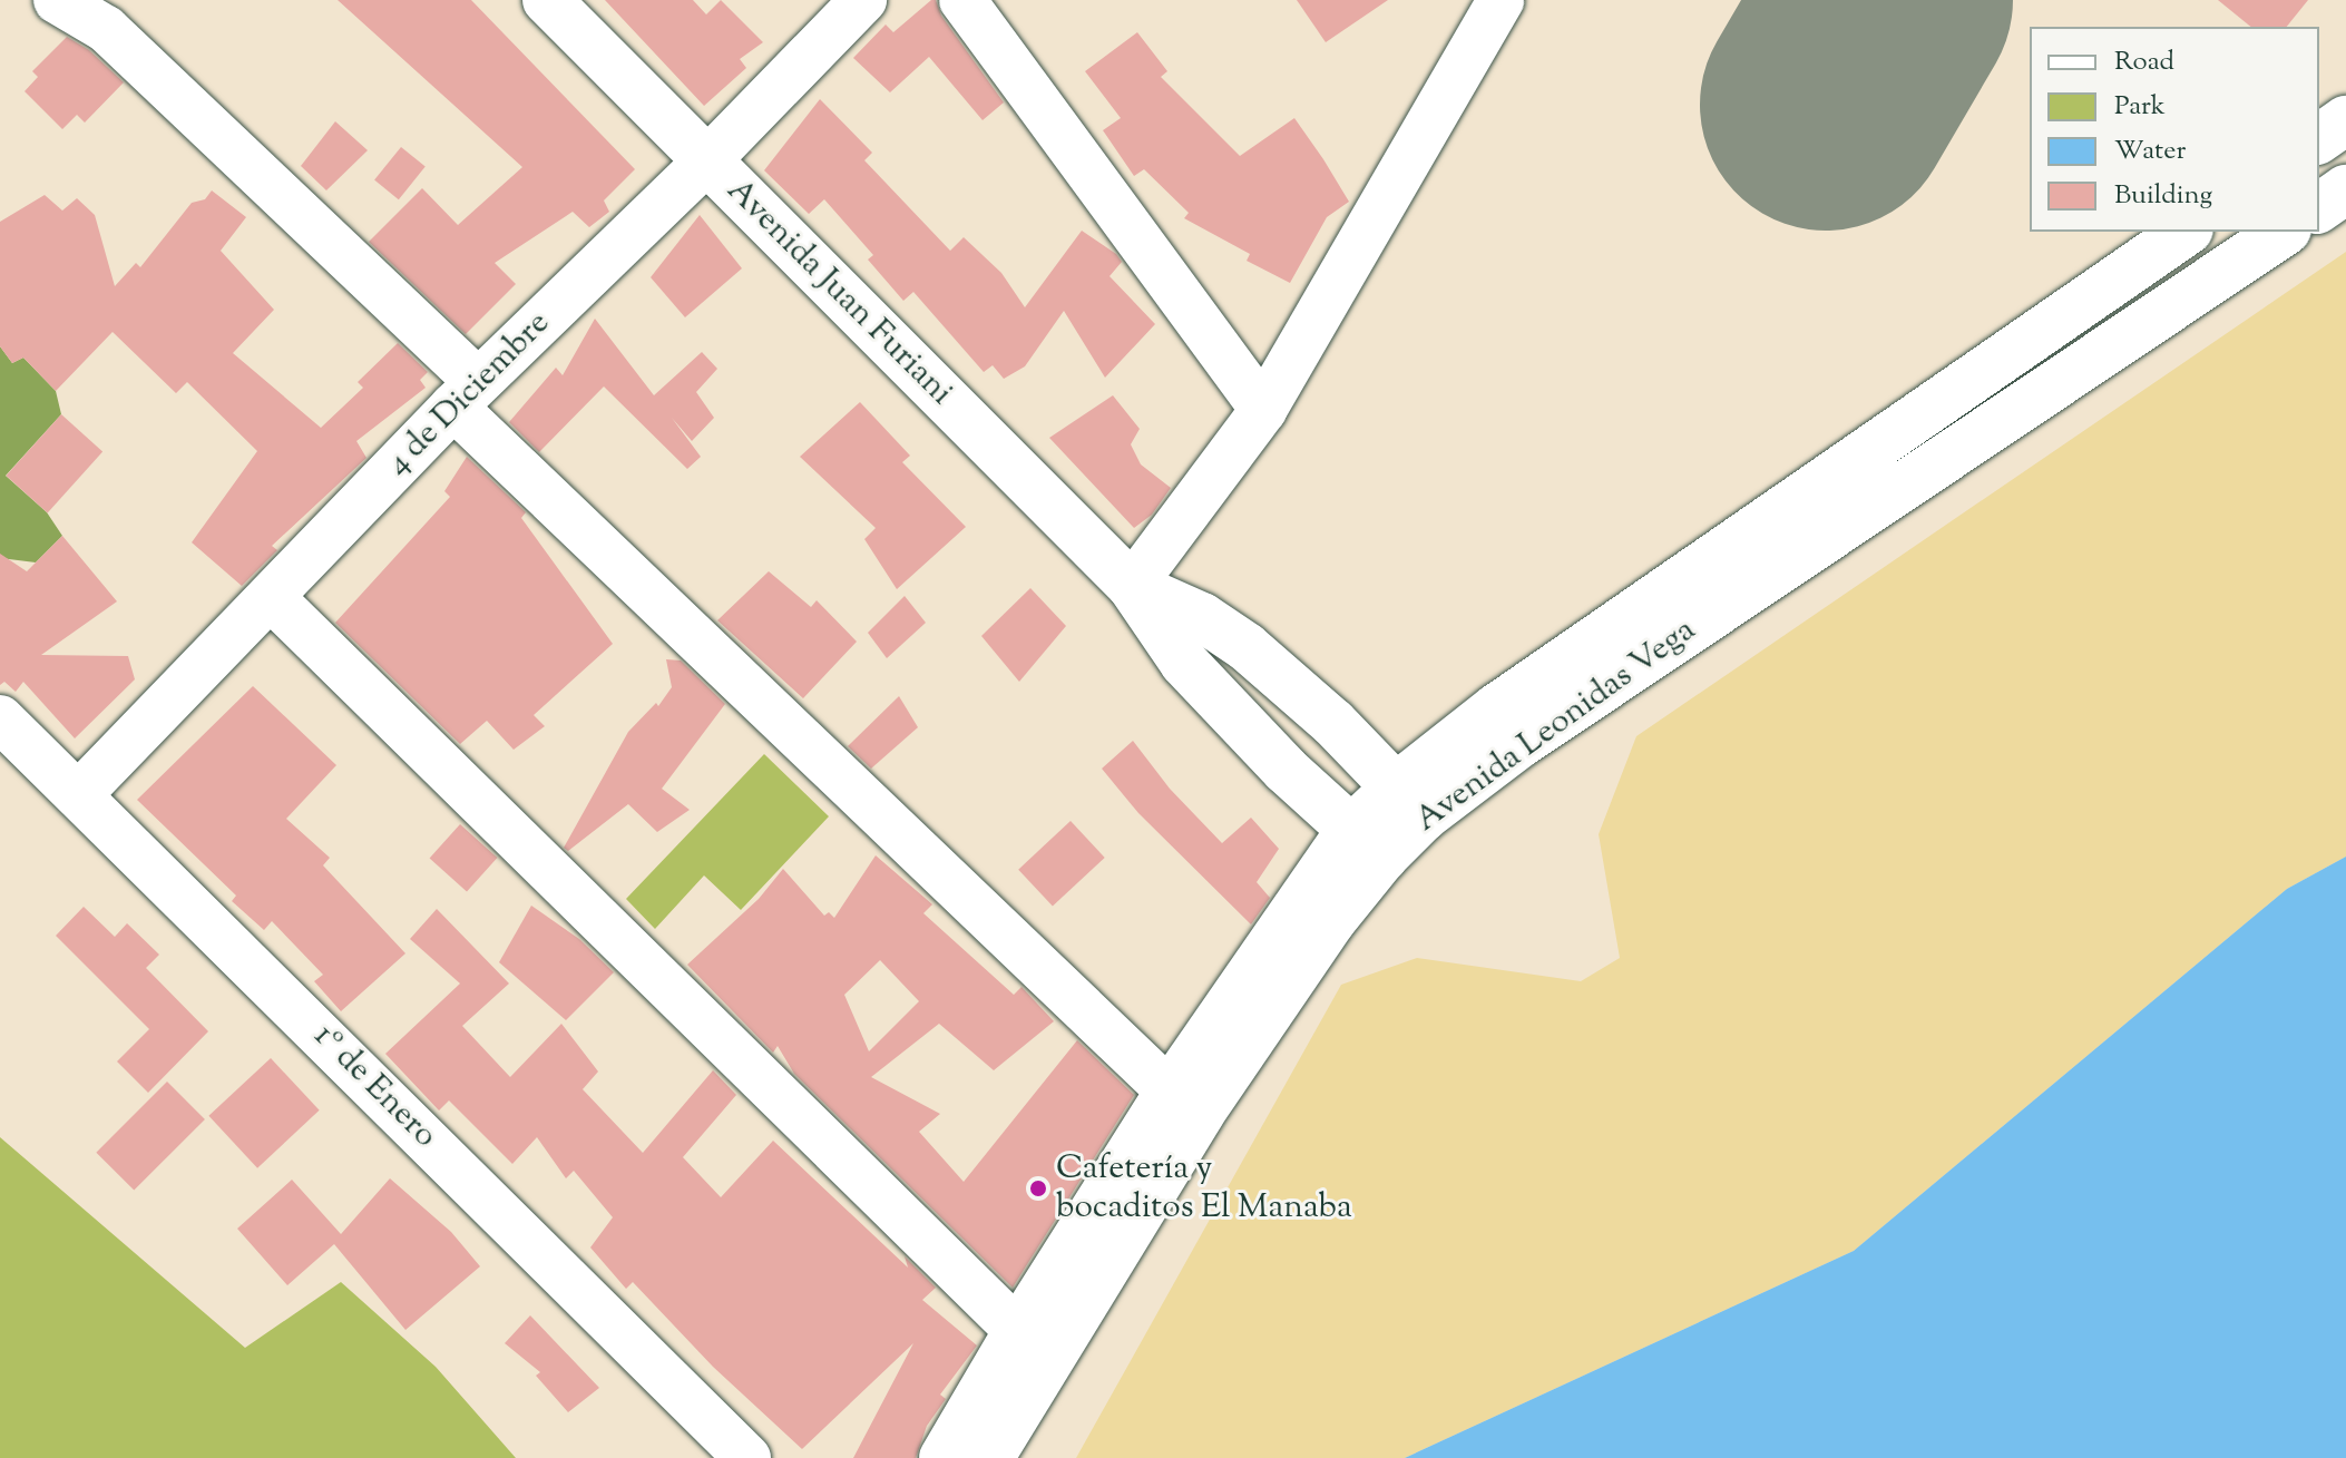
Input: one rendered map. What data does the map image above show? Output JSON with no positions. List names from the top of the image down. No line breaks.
{"streets":{"main road":["Avenida Juan Furiani","Avenida Leonidas Vega"],"street":["4 de Diciembre","1º de Enero"]},"crossings":[["Avenida Juan Furiani","4 de Diciembre"],["Avenida Juan Furiani","Avenida Leonidas Vega"],["4 de Diciembre","1º de Enero"]],"places":["Cafetería y bocaditos El Manaba"],"legend":["Road","Park","Water","Building"]}
